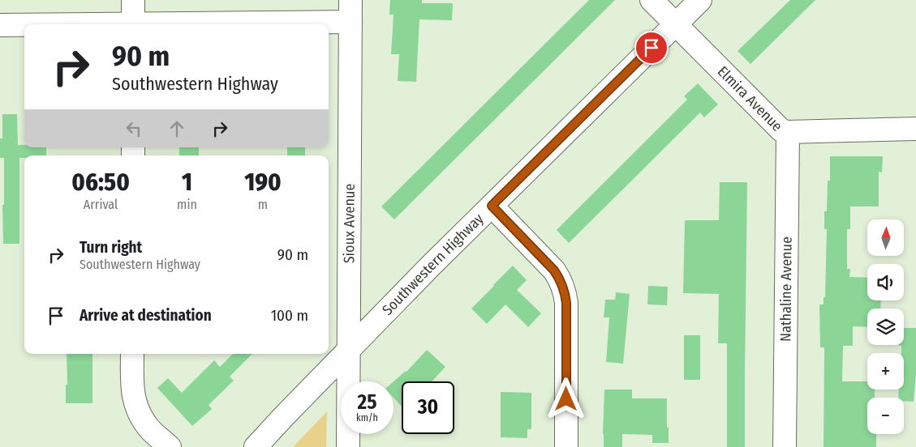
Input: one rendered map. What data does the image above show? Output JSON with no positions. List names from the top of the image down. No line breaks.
{"streets":{"street":["Elmira Avenue","Sioux Avenue","Southwestern Highway","Nathaline Avenue"]},"crossings":[["Elmira Avenue","Southwestern Highway"],["Elmira Avenue","Nathaline Avenue"],["Sioux Avenue","Southwestern Highway"]],"north":"top","page":{"turn":["90 m","Southwestern Highway"],"eta":["06:50","Arrival","1","min","190","m"],"map_buttons":["+","−"],"list":[{"name":"Turn right","note":"Southwestern Highway","value":"90 m"},{"name":"Arrive at destination","value":"100 m"}],"speed":"25 km/h","limit":"30"}}
